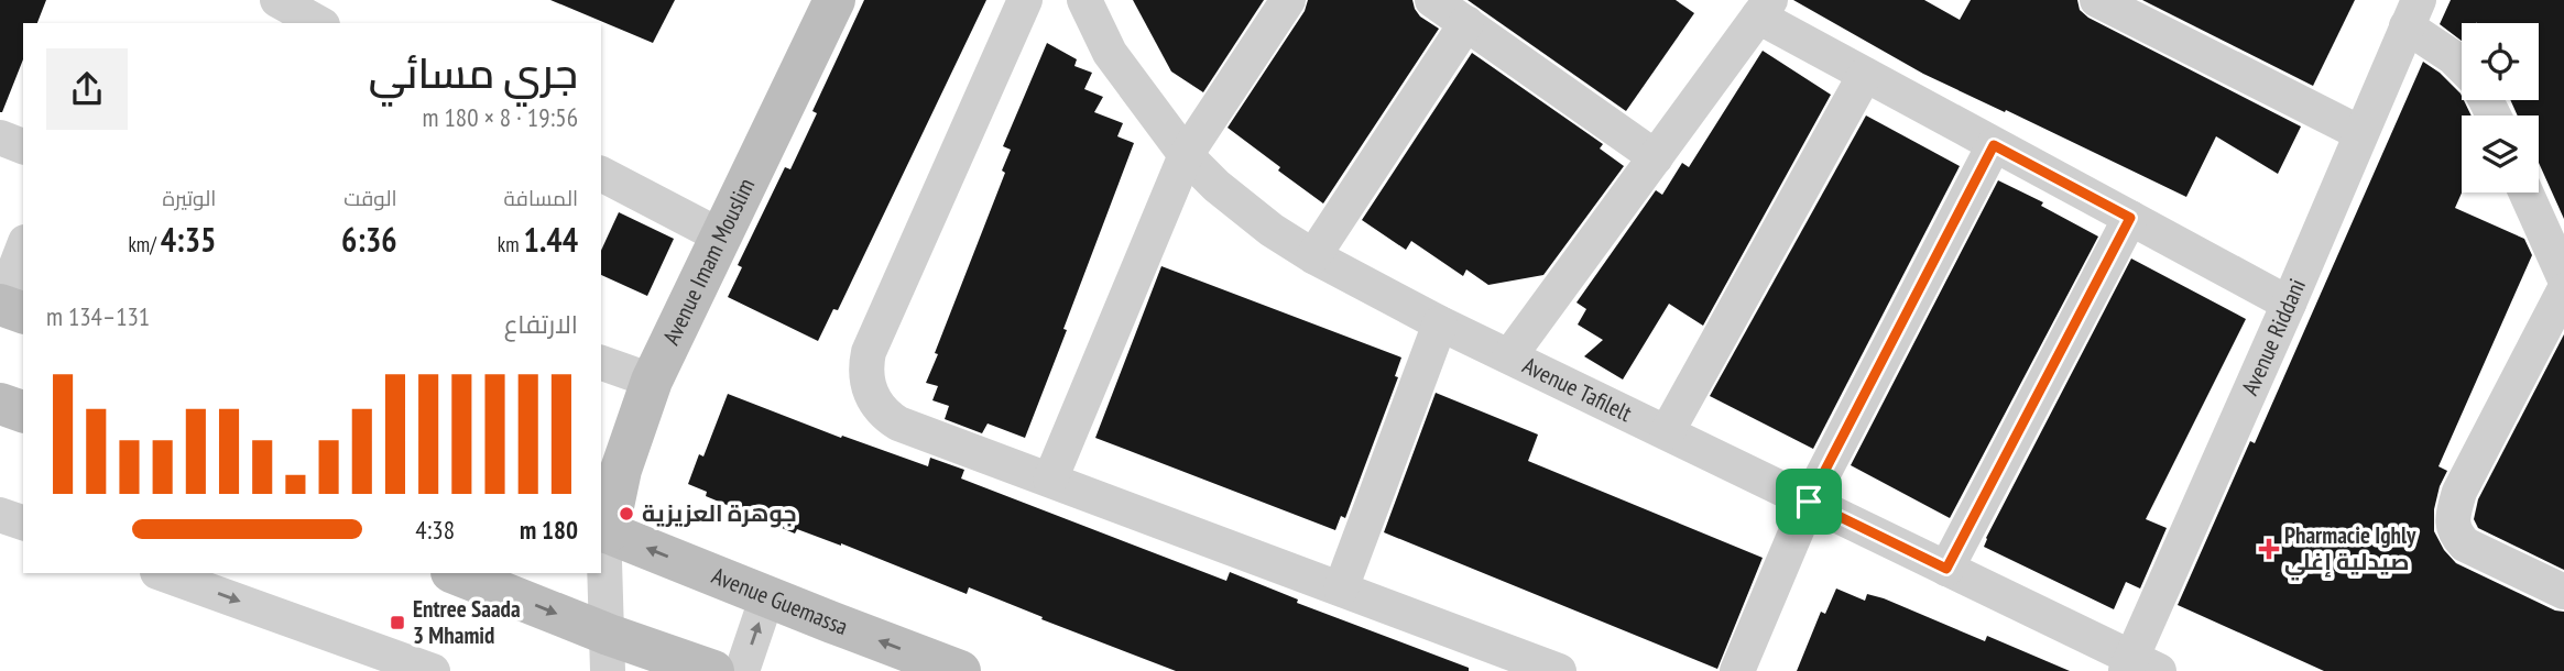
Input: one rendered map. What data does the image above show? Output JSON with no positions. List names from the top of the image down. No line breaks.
{"streets":{"main road":["Avenue Imam Mouslim","Avenue Guemassa"],"street":["Avenue Riddani","Avenue Tafilelt"]},"crossings":[["Avenue Imam Mouslim","Avenue Guemassa"],["Avenue Riddani","Avenue Tafilelt"]],"places":{"other":["جوهرة العزيزية"],"health":["Pharmacie Ighly صيدلية إغلي"],"transit":["Entree Saada 3 Mhamid"]},"page":{"heading":["جري مسائي","19:56 · 8 × 180 m"],"stats":[["المسافة","1.44 km"],["الوقت","6:36"],["الوتيرة","4:35 /km"]],"chart":["الارتفاع","131–134 m"],"list":[{"name":"180 m","note":"4:38"}]}}
